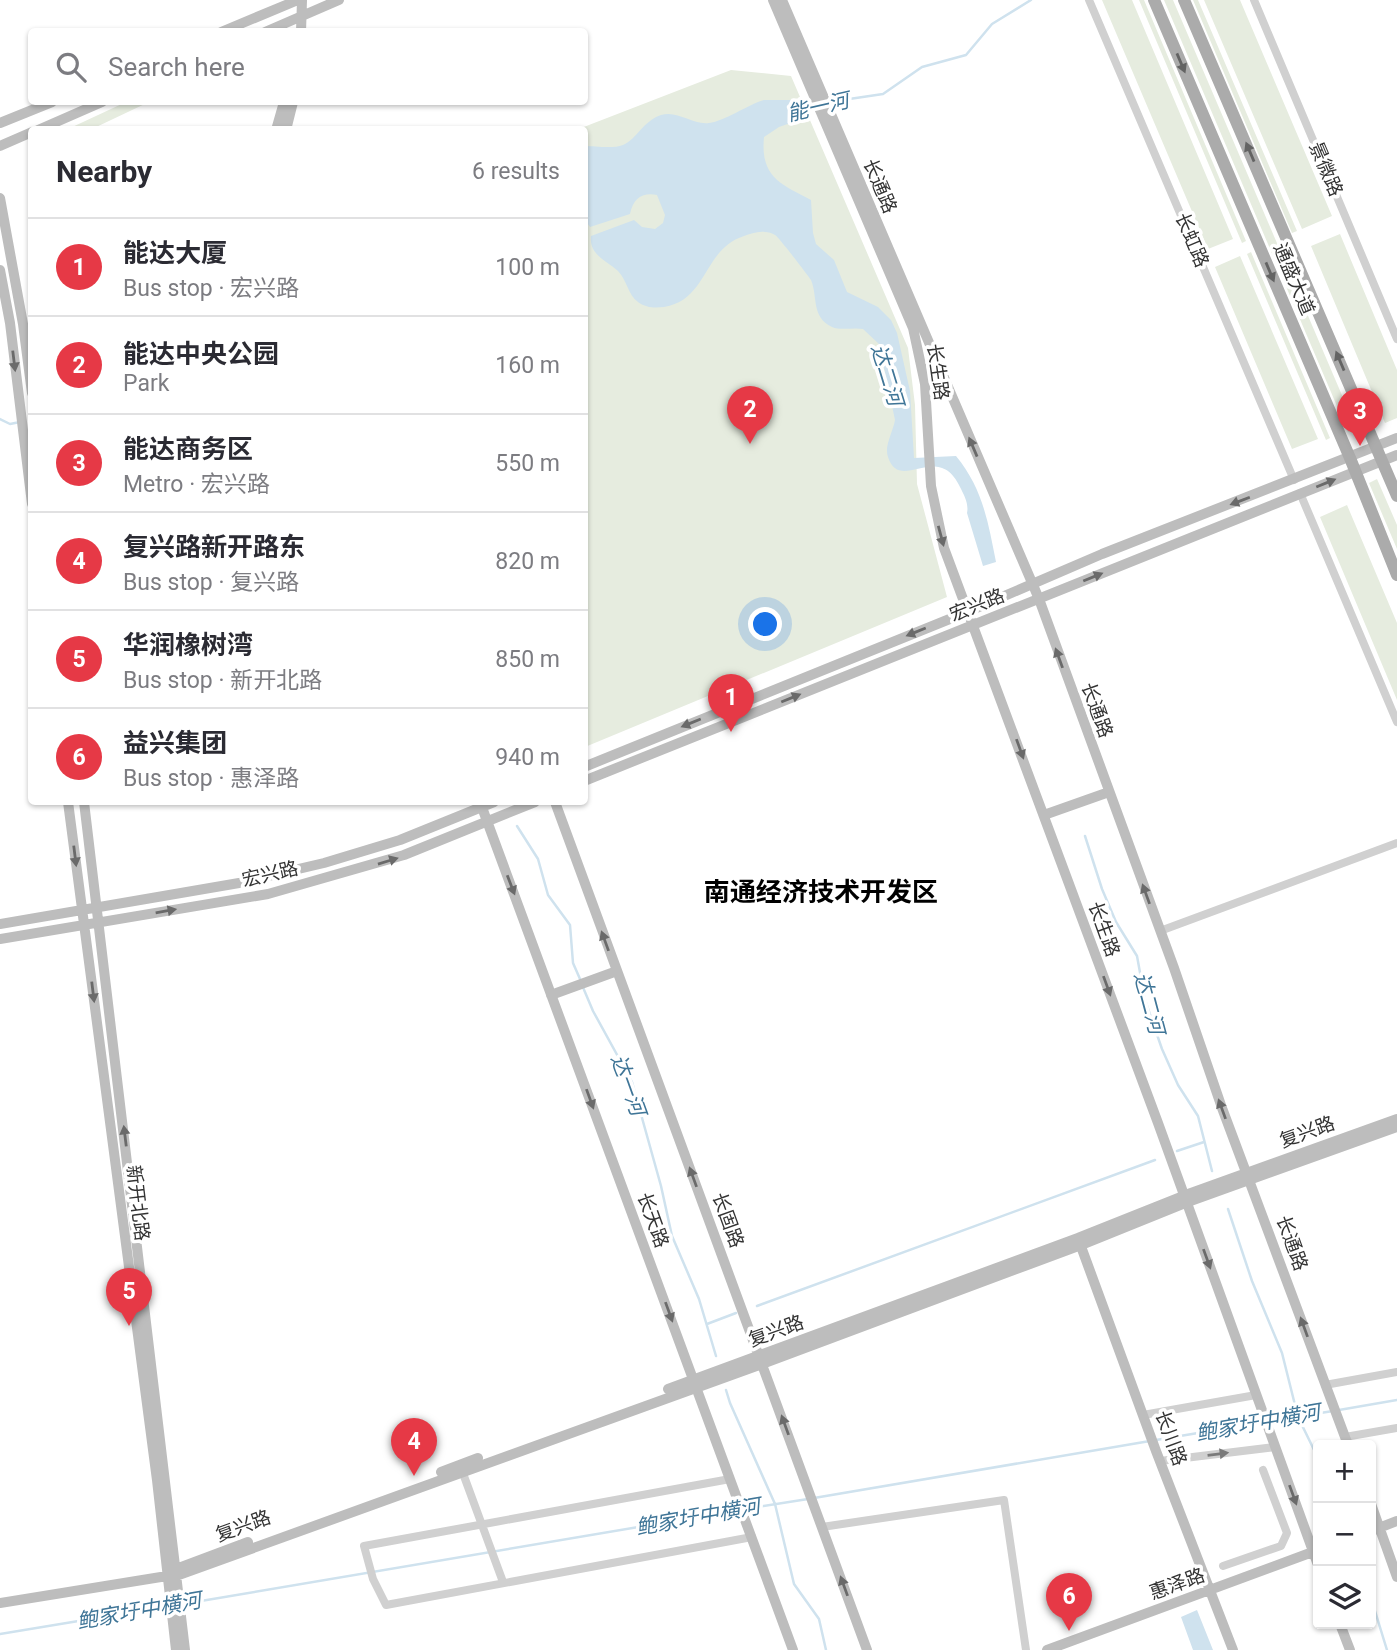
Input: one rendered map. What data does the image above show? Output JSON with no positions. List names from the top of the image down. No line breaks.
{"streets":{"main road":["通盛大道"],"street":["景微路","长通路","长虹路","长生路","宏兴路","复兴路","新开北路","长天路","长固路","长川路","惠泽路"]},"crossings":[["长通路","长生路"],["长通路","宏兴路"],["长通路","复兴路"],["长虹路","宏兴路"],["通盛大道","宏兴路"],["长生路","宏兴路"],["长生路","复兴路"],["宏兴路","新开北路"],["宏兴路","长天路"],["复兴路","新开北路"],["复兴路","长天路"],["复兴路","长固路"],["复兴路","长川路"],["长川路","惠泽路"]],"one_way":["长通路","长生路","长天路","长固路"],"districts":["南通经济技术开发区"],"water":["能一河","达二河","达一河","鲍家圩中横河"],"page":{"search":"Search here","heading":["Nearby","6 results"],"list":[{"mark":"1","name":"能达大厦","note":"Bus stop · 宏兴路","value":"100 m"},{"mark":"2","name":"能达中央公园","note":"Park","value":"160 m"},{"mark":"3","name":"能达商务区","note":"Metro · 宏兴路","value":"550 m"},{"mark":"4","name":"复兴路新开路东","note":"Bus stop · 复兴路","value":"820 m"},{"mark":"5","name":"华润橡树湾","note":"Bus stop · 新开北路","value":"850 m"},{"mark":"6","name":"益兴集团","note":"Bus stop · 惠泽路","value":"940 m"}],"pins":["2","3","1","5","4","6"],"map_buttons":["+","−"]}}
